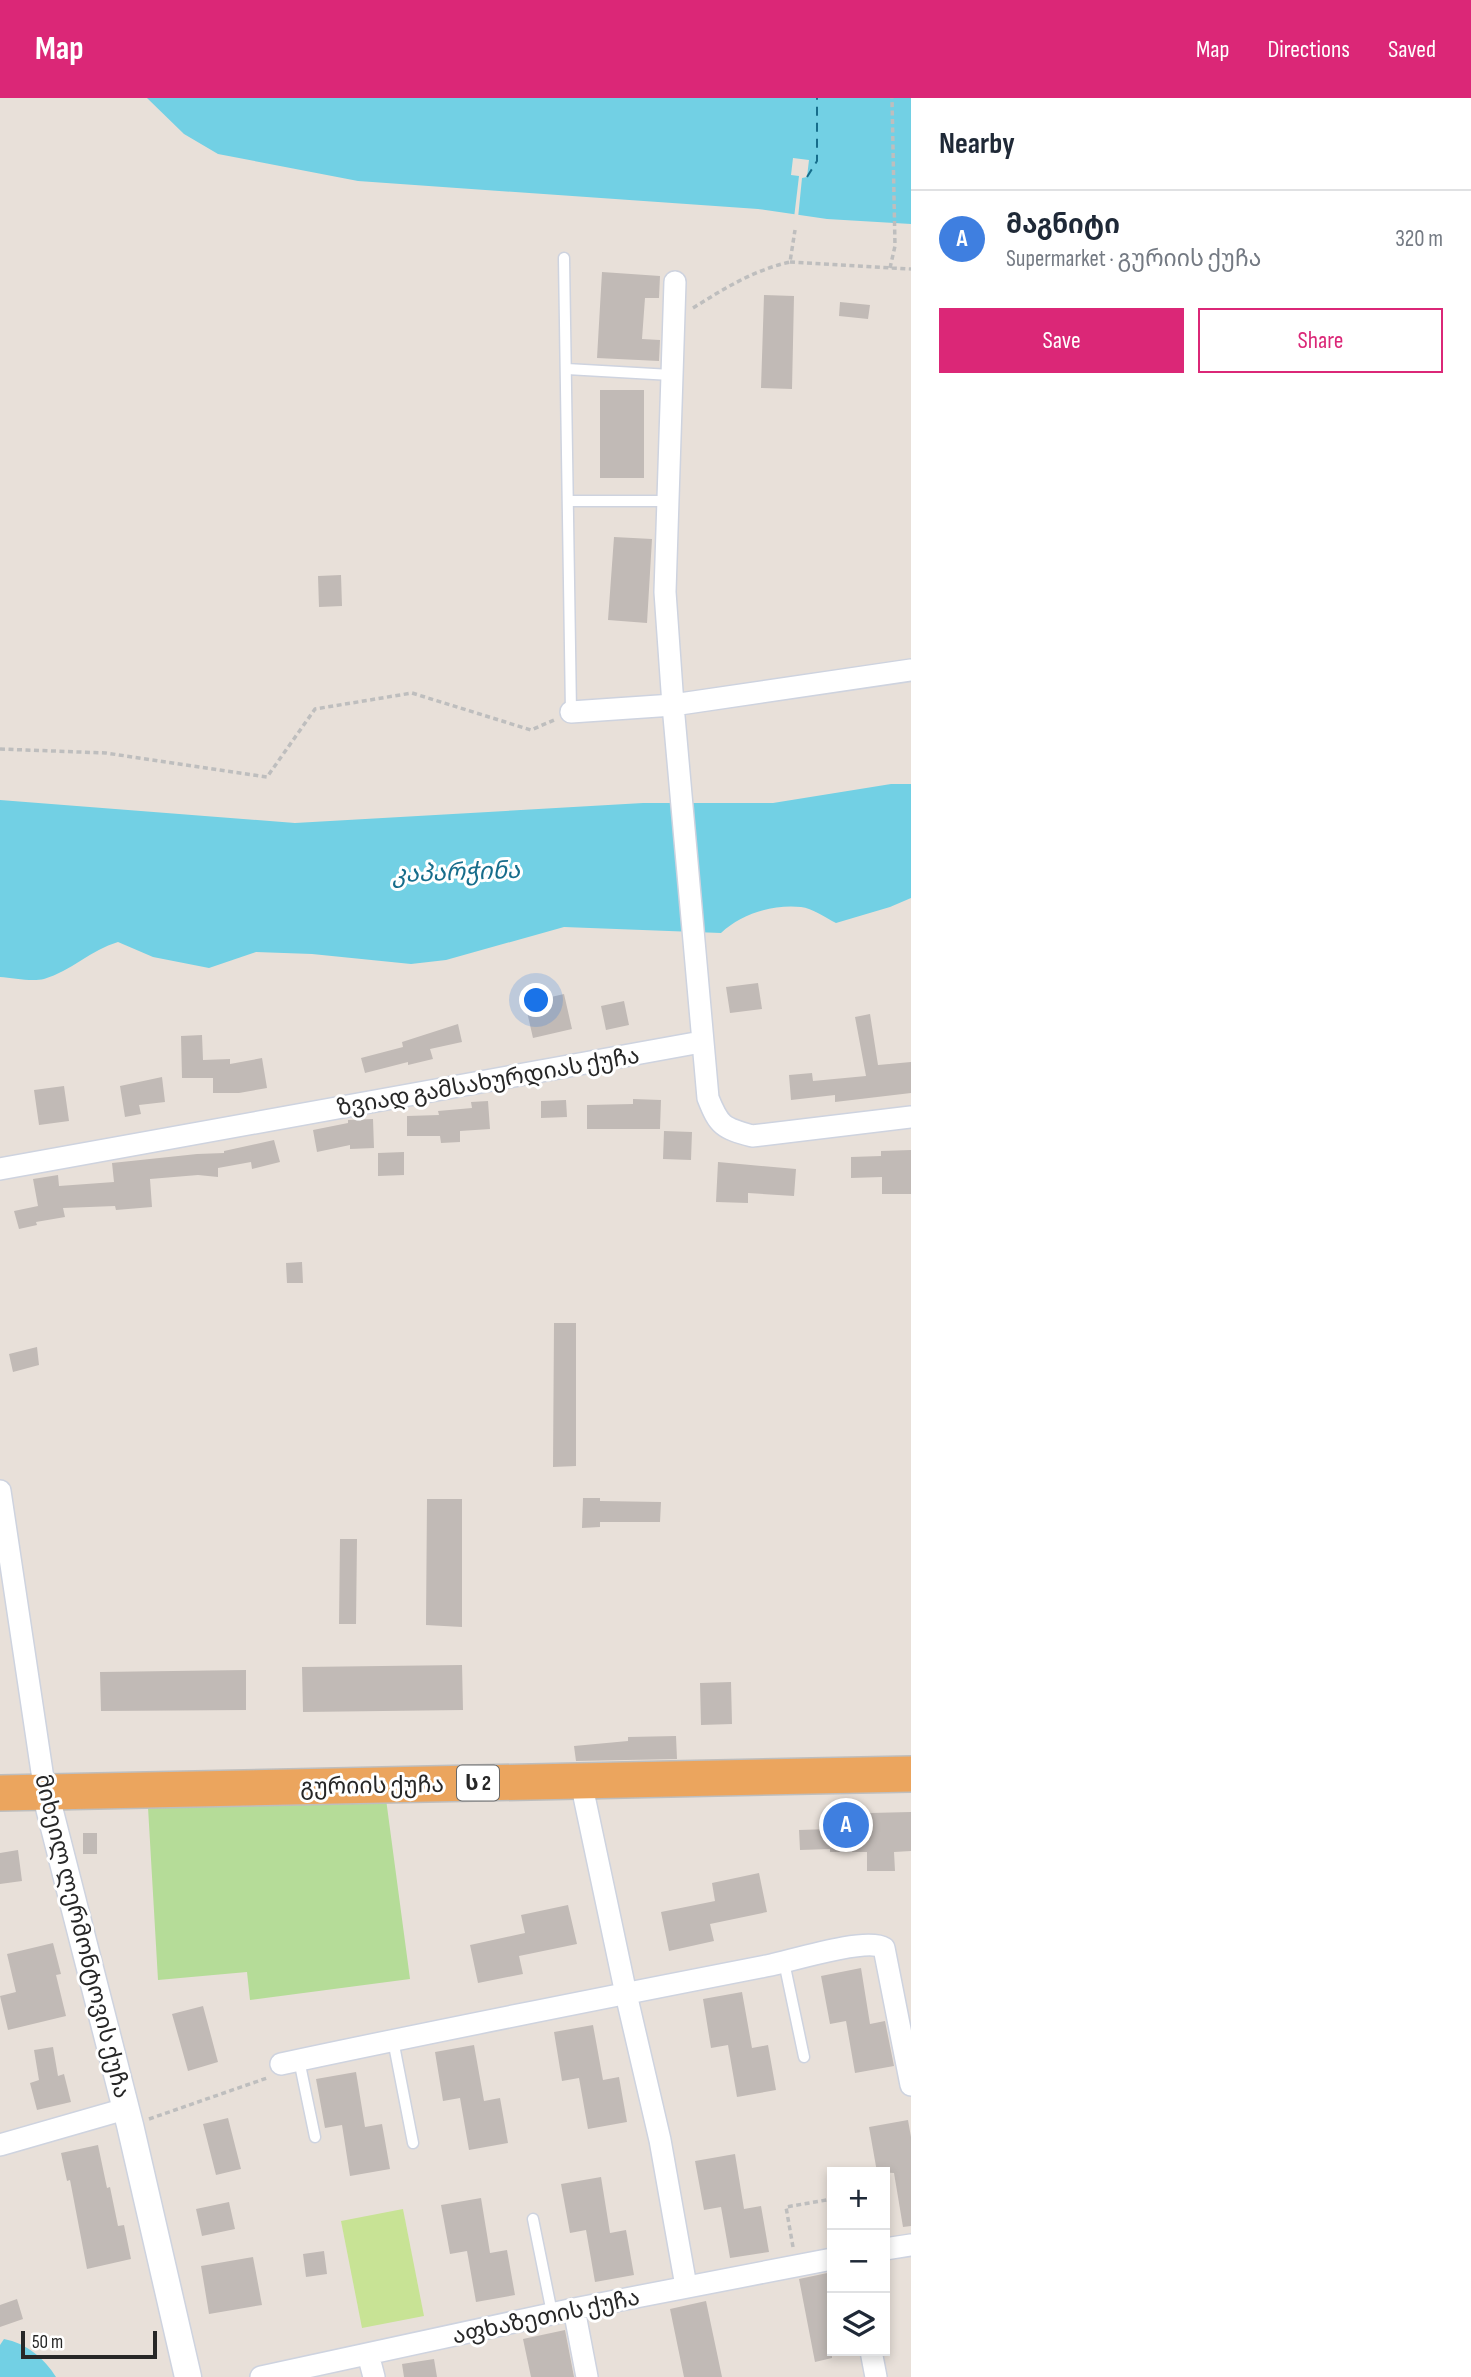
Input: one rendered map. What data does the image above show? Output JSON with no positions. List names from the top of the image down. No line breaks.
{"streets":{"highway":["ს 2","გურიის ქუჩა"],"street":["ზვიად გამსახურდიას ქუჩა","მიხეილ ლერმონტოვის ქუჩა","აფხაზეთის ქუჩა"]},"crossings":[["გურიის ქუჩა","მიხეილ ლერმონტოვის ქუჩა"]],"water":["კაპარჭინა"],"scale_bar":"50 m","page":{"header":"Map","nav":["Map","Directions","Saved"],"heading":"Nearby","list":[{"mark":"A","name":"მაგნიტი","note":"Supermarket · გურიის ქუჩა","value":"320 m"}],"buttons":["Save","Share"],"pins":"A","map_buttons":["+","−"],"scale":"50 m"}}
